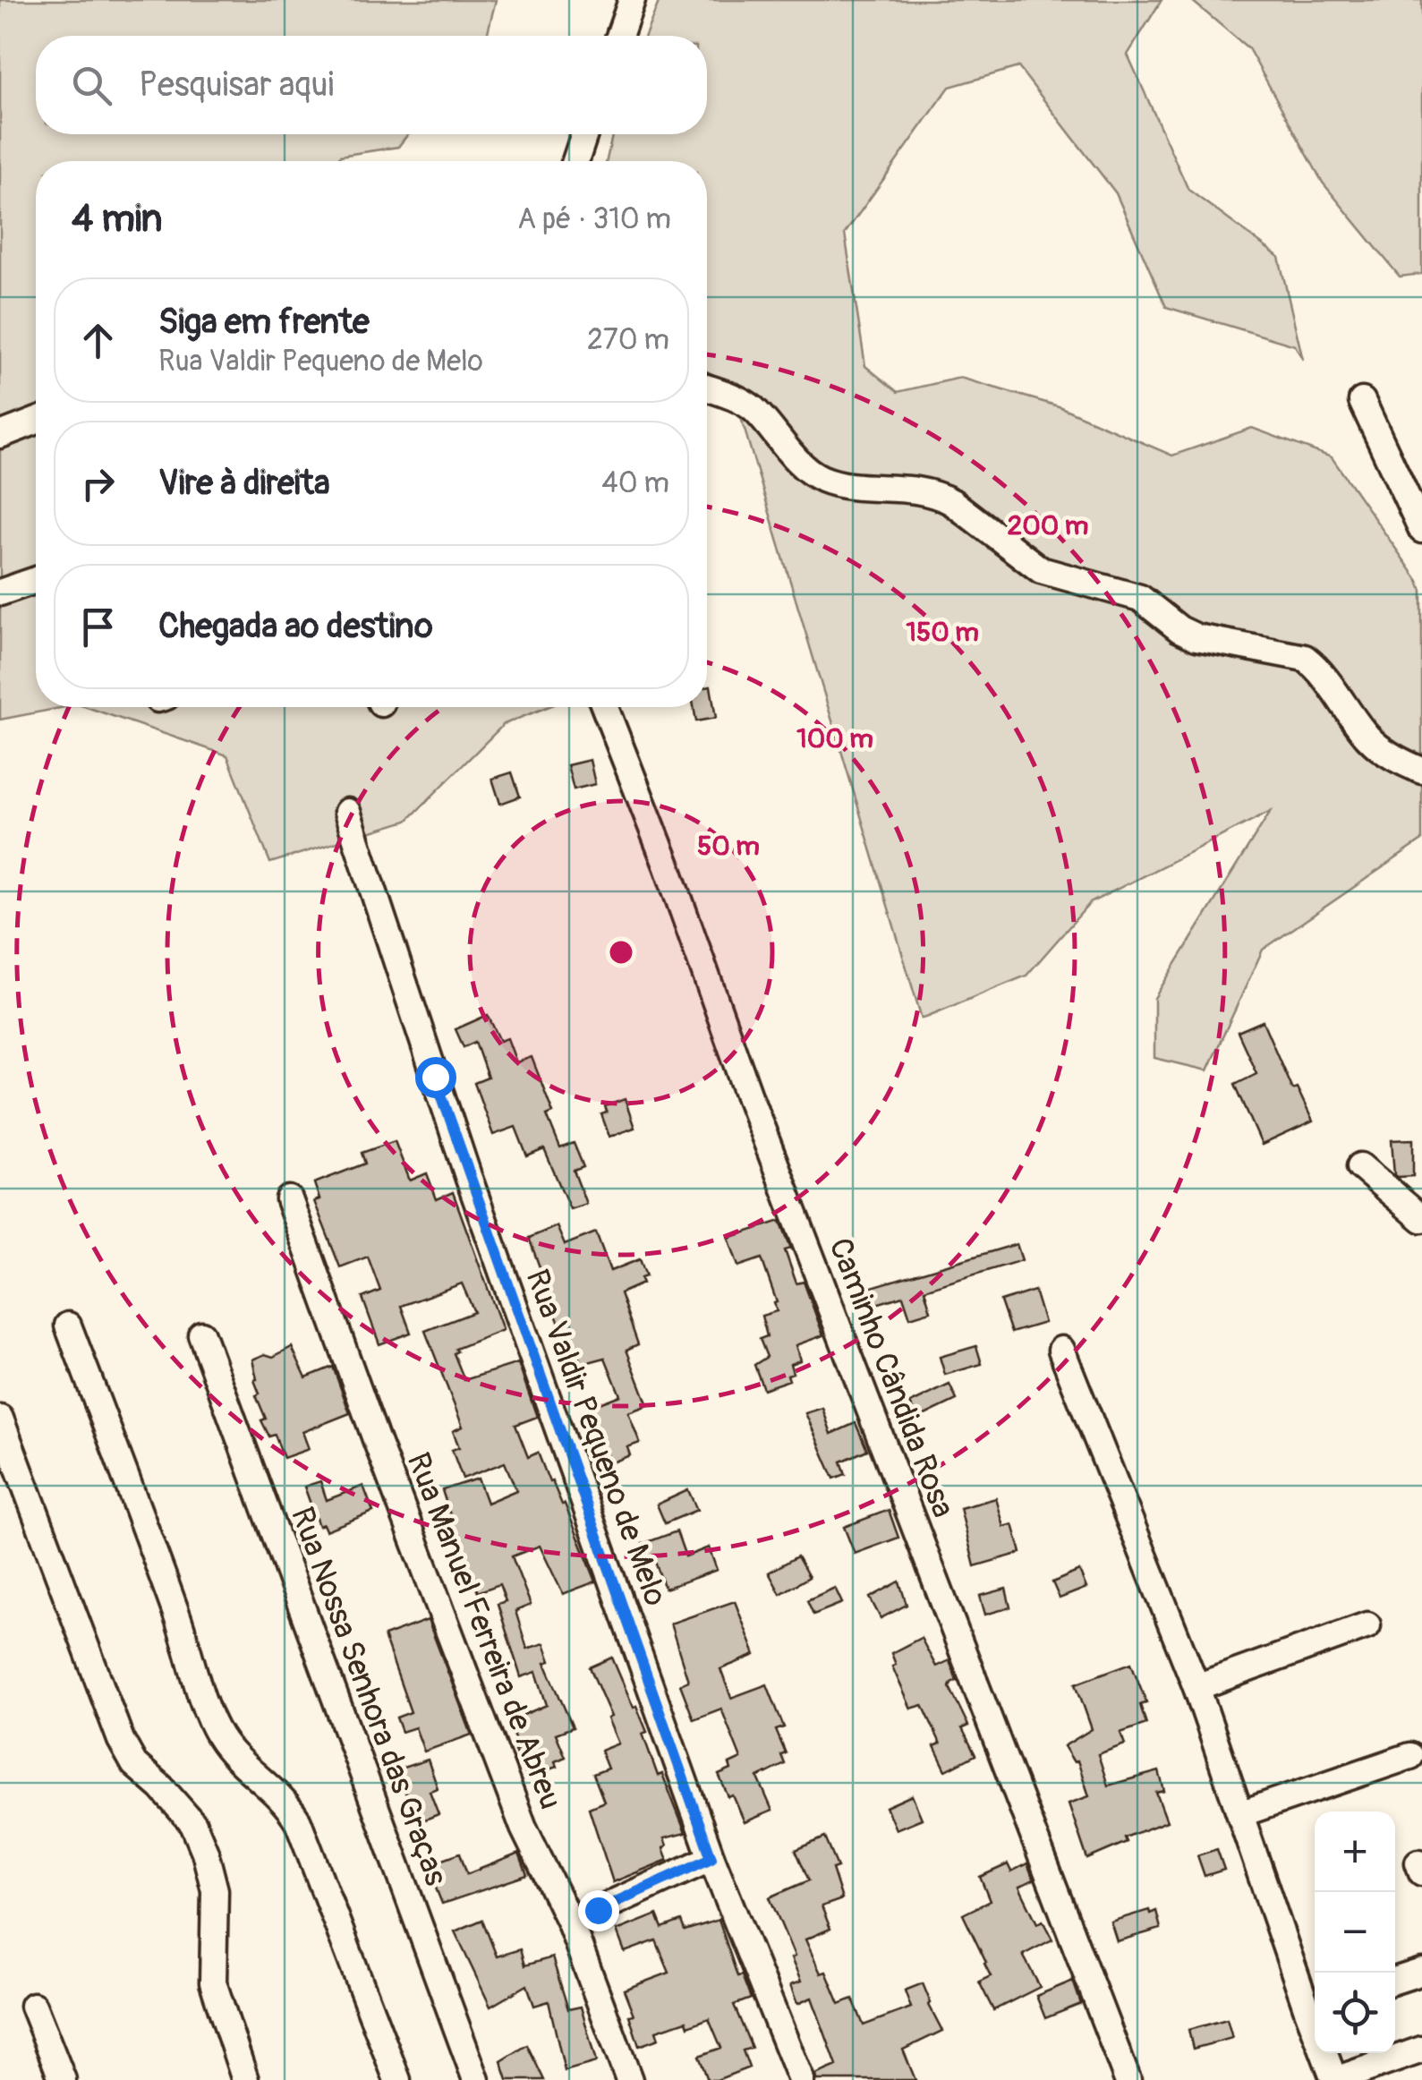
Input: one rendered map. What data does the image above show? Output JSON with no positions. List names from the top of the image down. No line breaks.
{"streets":{"street":["Caminho Cândida Rosa","Rua Valdir Pequeno de Melo","Rua Manuel Ferreira de Abreu","Rua Nossa Senhora das Graças"]},"page":{"search":"Pesquisar aqui","heading":["4 min","A pé · 310 m"],"list":[["Siga em frente","Rua Valdir Pequeno de Melo","270 m"],["Vire à direita","40 m"],"Chegada ao destino"],"map_buttons":["+","−"]},"rings":["200 m","150 m","100 m","50 m"]}
